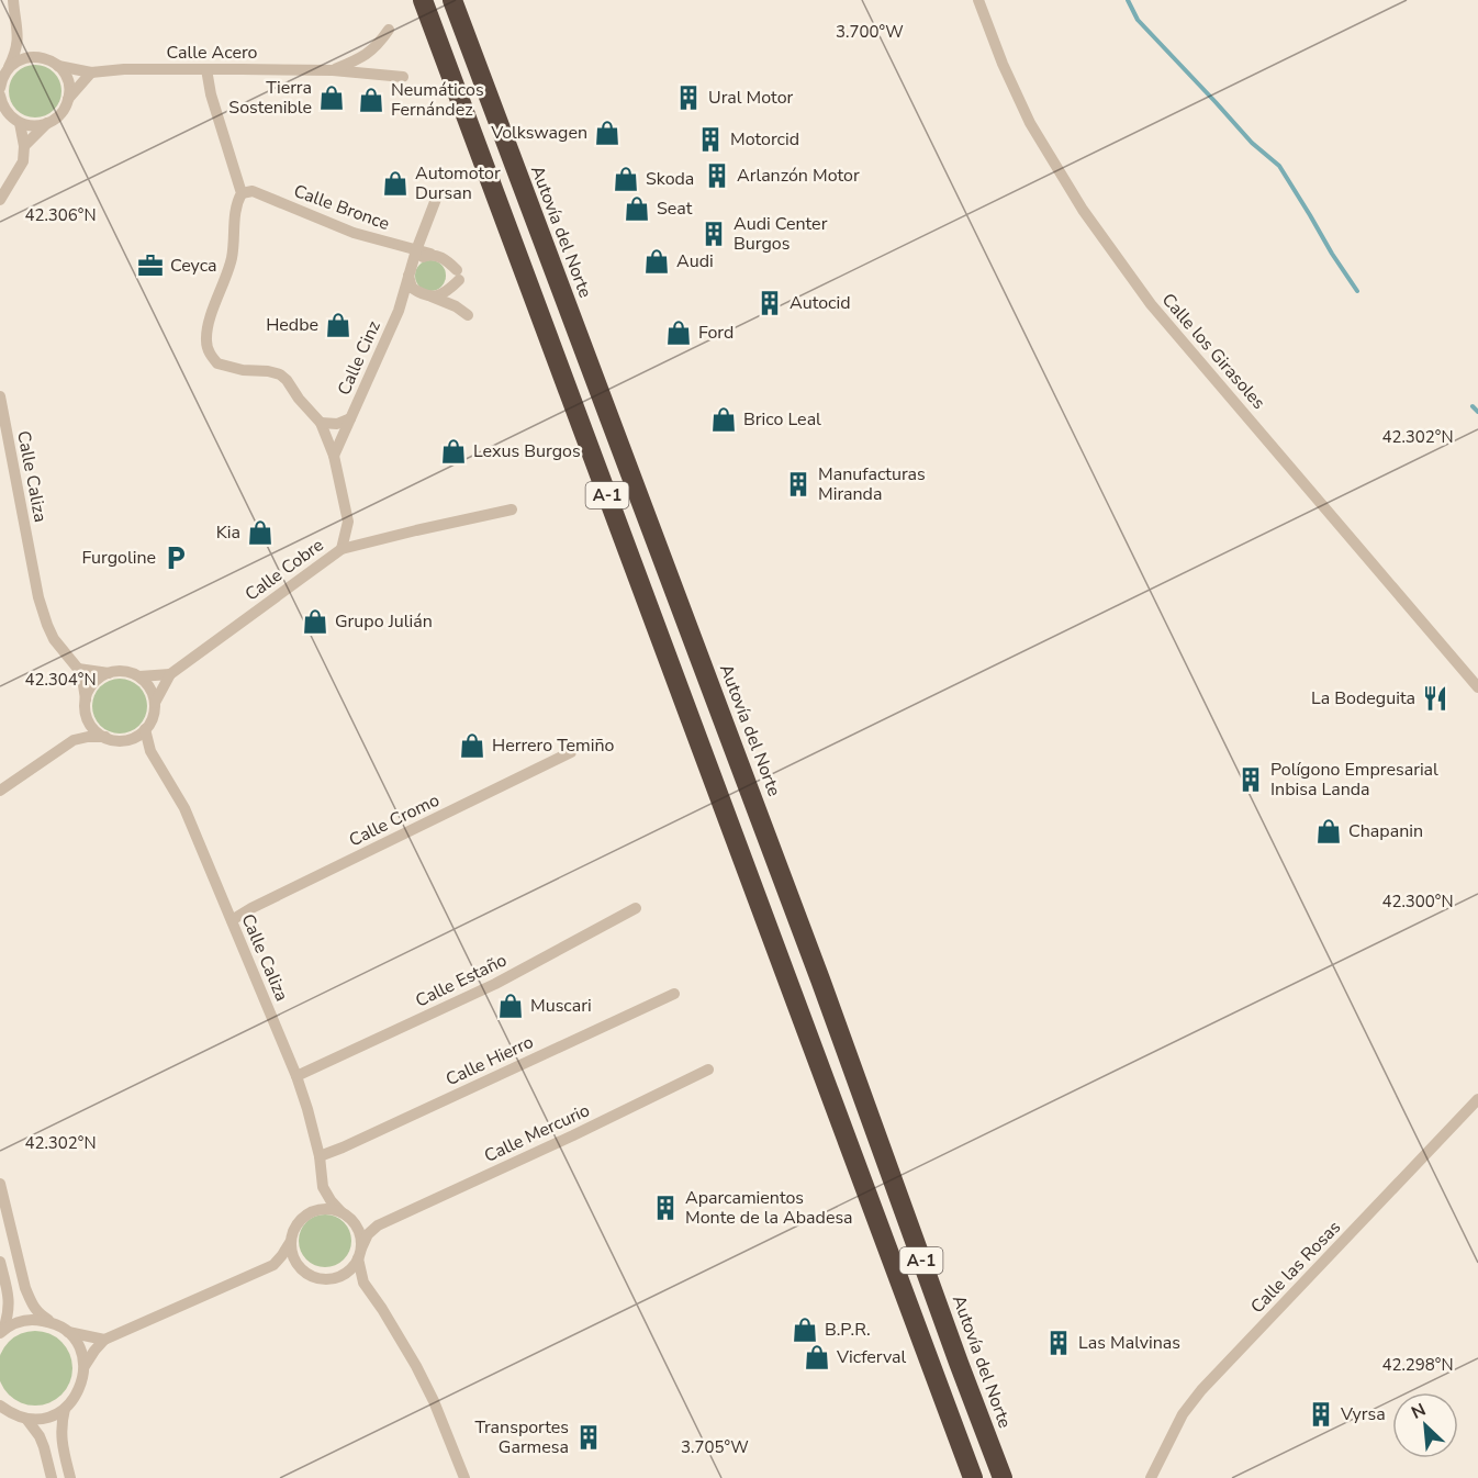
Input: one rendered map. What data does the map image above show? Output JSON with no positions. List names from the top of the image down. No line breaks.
{"streets":{"highway":["Autovía del Norte","A-1"],"street":["Calle Acero","Calle Bronce","Calle los Girasoles","Calle Cinz","Calle Caliza","Calle Cobre","Calle Cromo","Calle Estaño","Calle Hierro","Calle Mercurio","Calle las Rosas"]},"crossings":[["Calle Bronce","Calle Cinz"],["Calle Caliza","Calle Cobre"],["Calle Caliza","Calle Cromo"],["Calle Caliza","Calle Estaño"],["Calle Caliza","Calle Hierro"]],"places":{"shop":["Tierra Sostenible","Neumáticos Fernández","Volkswagen","Skoda","Automotor Dursan","Seat","Audi","Hedbe","Ford","Brico Leal","Lexus Burgos","Kia","Grupo Julián","Herrero Temiño","Chapanin","Muscari","B.P.R.","Vicferval"],"building":["Ural Motor","Motorcid","Arlanzón Motor","Audi Center Burgos","Autocid","Manufacturas Miranda","Polígono Empresarial Inbisa Landa","Aparcamientos Monte de la Abadesa","Las Malvinas","Vyrsa","Transportes Garmesa"],"office":["Ceyca"],"parking":["Furgoline"],"restaurant":["La Bodeguita"]},"north":"top left","coordinates":["3.700°W","42.306°N","42.302°N","42.304°N","42.300°N","42.298°N","3.705°W"]}
